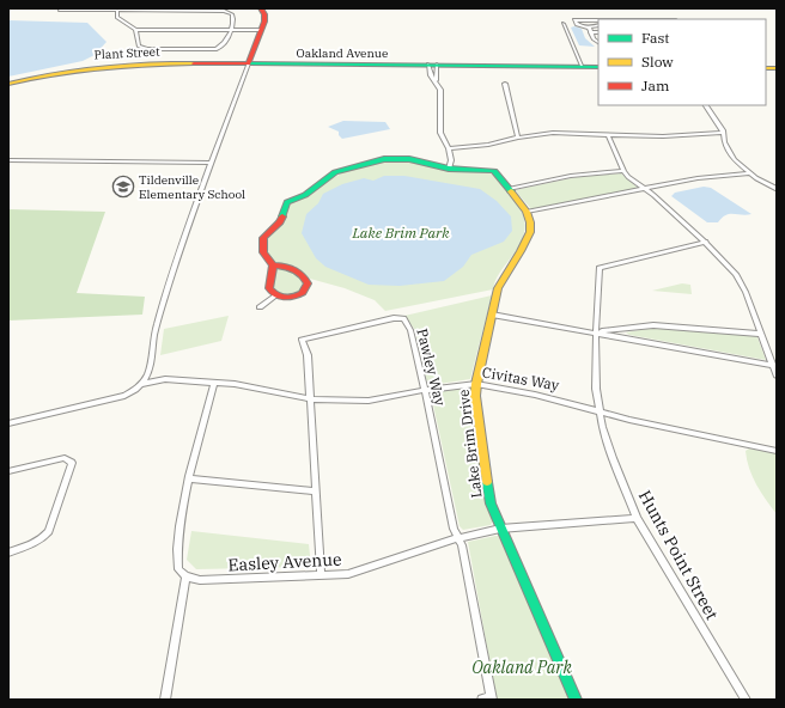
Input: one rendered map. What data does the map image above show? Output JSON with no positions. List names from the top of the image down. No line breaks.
{"streets":{"street":["Plant Street","Oakland Avenue","Pawley Way","Civitas Way","Lake Brim Drive","Hunts Point Street","Easley Avenue"]},"crossings":[["Plant Street","Oakland Avenue"],["Pawley Way","Civitas Way"],["Pawley Way","Easley Avenue"],["Civitas Way","Lake Brim Drive"],["Civitas Way","Hunts Point Street"],["Lake Brim Drive","Easley Avenue"],["Hunts Point Street","Easley Avenue"]],"parks":["Lake Brim Park","Oakland Park"],"places":{"school or university":["Tildenville Elementary School"]},"legend":["Fast","Slow","Jam"]}
